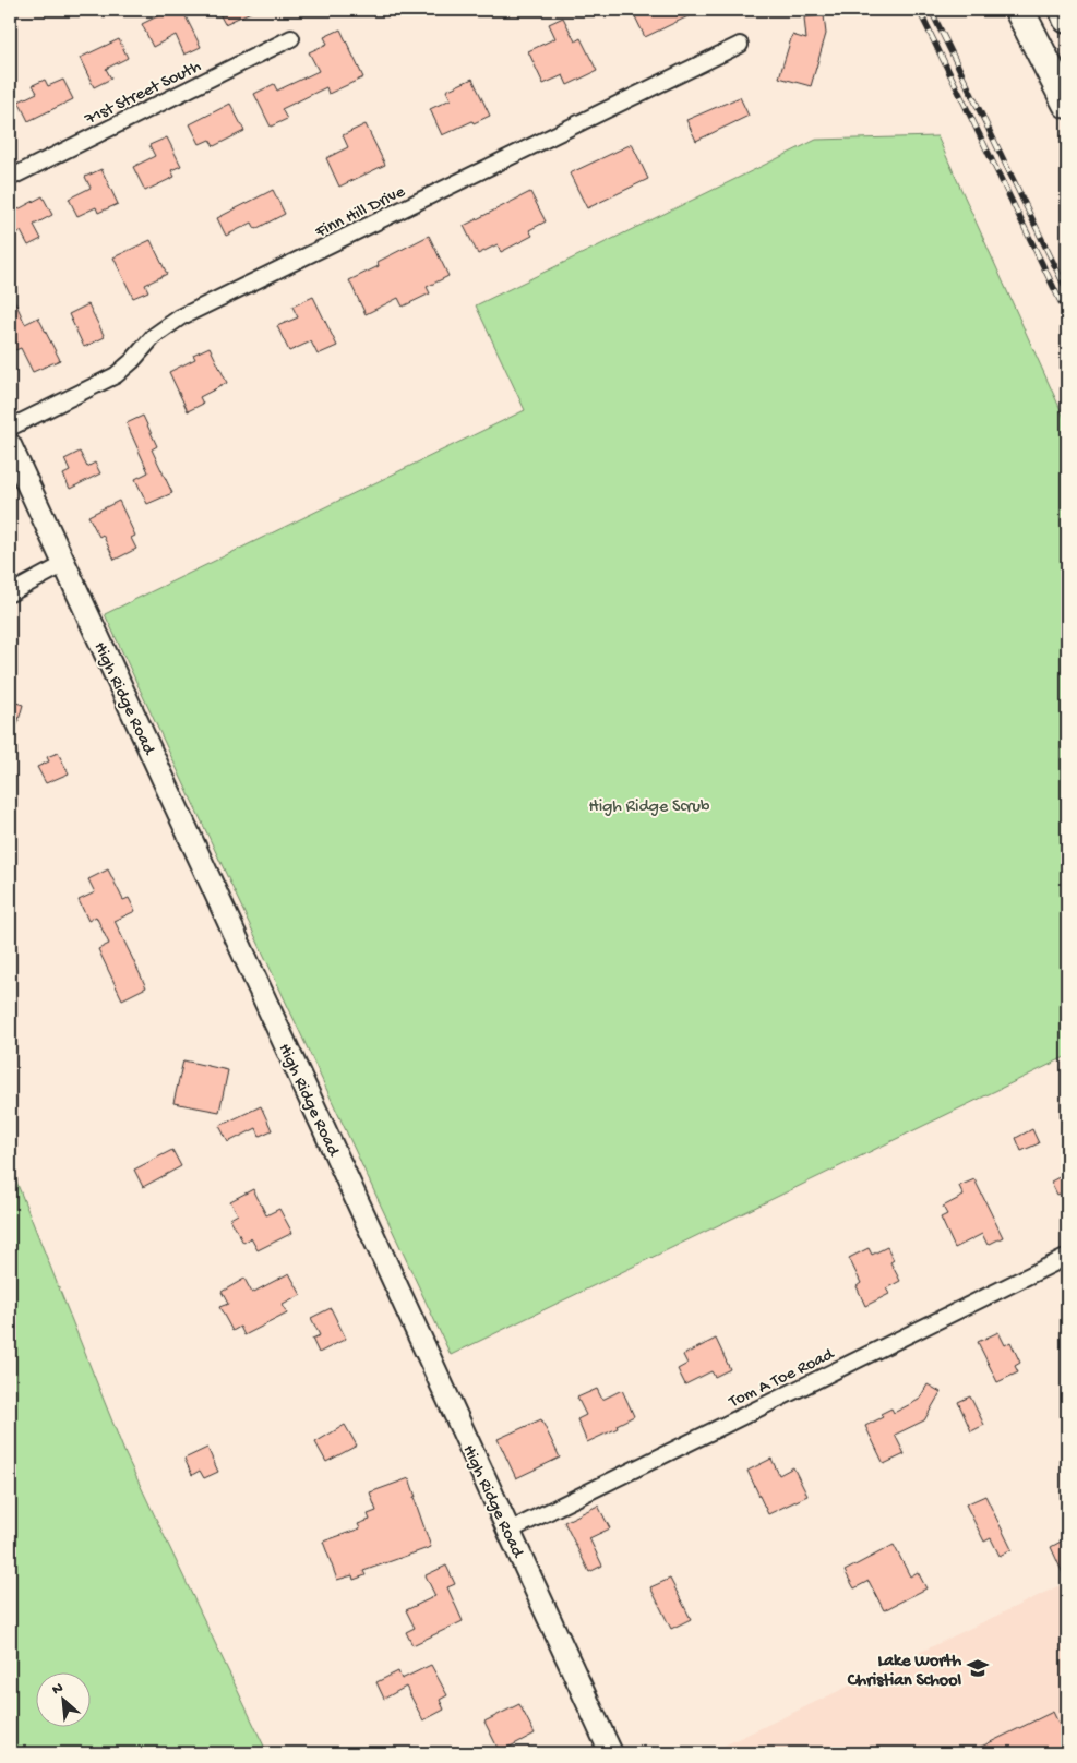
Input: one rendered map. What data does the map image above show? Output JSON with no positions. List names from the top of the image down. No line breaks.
{"streets":{"street":["71st Street South","Finn Hill Drive","High Ridge Road","Tom A Toe Road"]},"crossings":[["High Ridge Road","Tom A Toe Road"]],"parks":["High Ridge Scrub"],"places":{"school or university":["Lake Worth Christian School"]},"north":"top left"}
